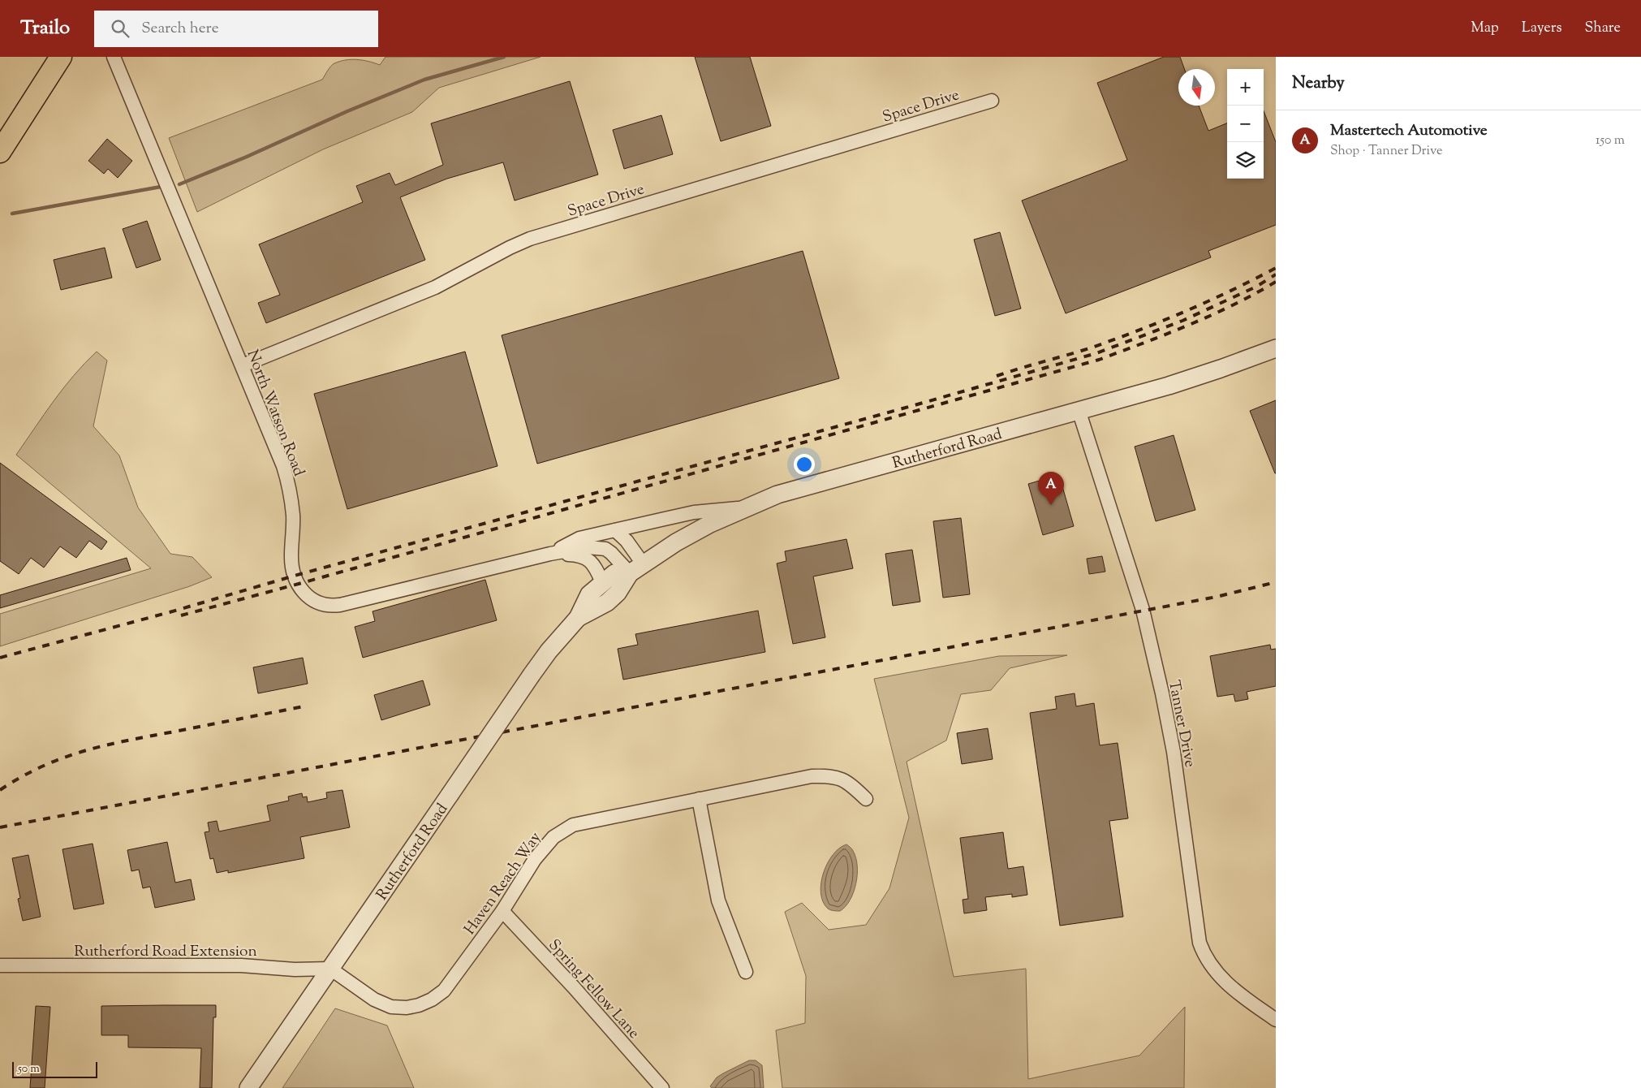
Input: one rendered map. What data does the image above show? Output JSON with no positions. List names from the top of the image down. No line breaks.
{"streets":{"street":["Space Drive","North Watson Road","Rutherford Road","Tanner Drive","Haven Reach Way","Rutherford Road Extension","Spring Fellow Lane"]},"crossings":[["Space Drive","North Watson Road"],["North Watson Road","Rutherford Road"],["Rutherford Road","Tanner Drive"],["Rutherford Road","Haven Reach Way"],["Rutherford Road","Rutherford Road Extension"],["Haven Reach Way","Rutherford Road Extension"],["Haven Reach Way","Spring Fellow Lane"]],"scale_bar":"50 m","north":"bottom","page":{"header":"Trailo","search":"Search here","nav":["Map","Layers","Share"],"heading":"Nearby","map_buttons":["+","−"],"list":[{"mark":"A","name":"Mastertech Automotive","note":"Shop · Tanner Drive","value":"150 m"}],"pins":"A","scale":"50 m"}}
